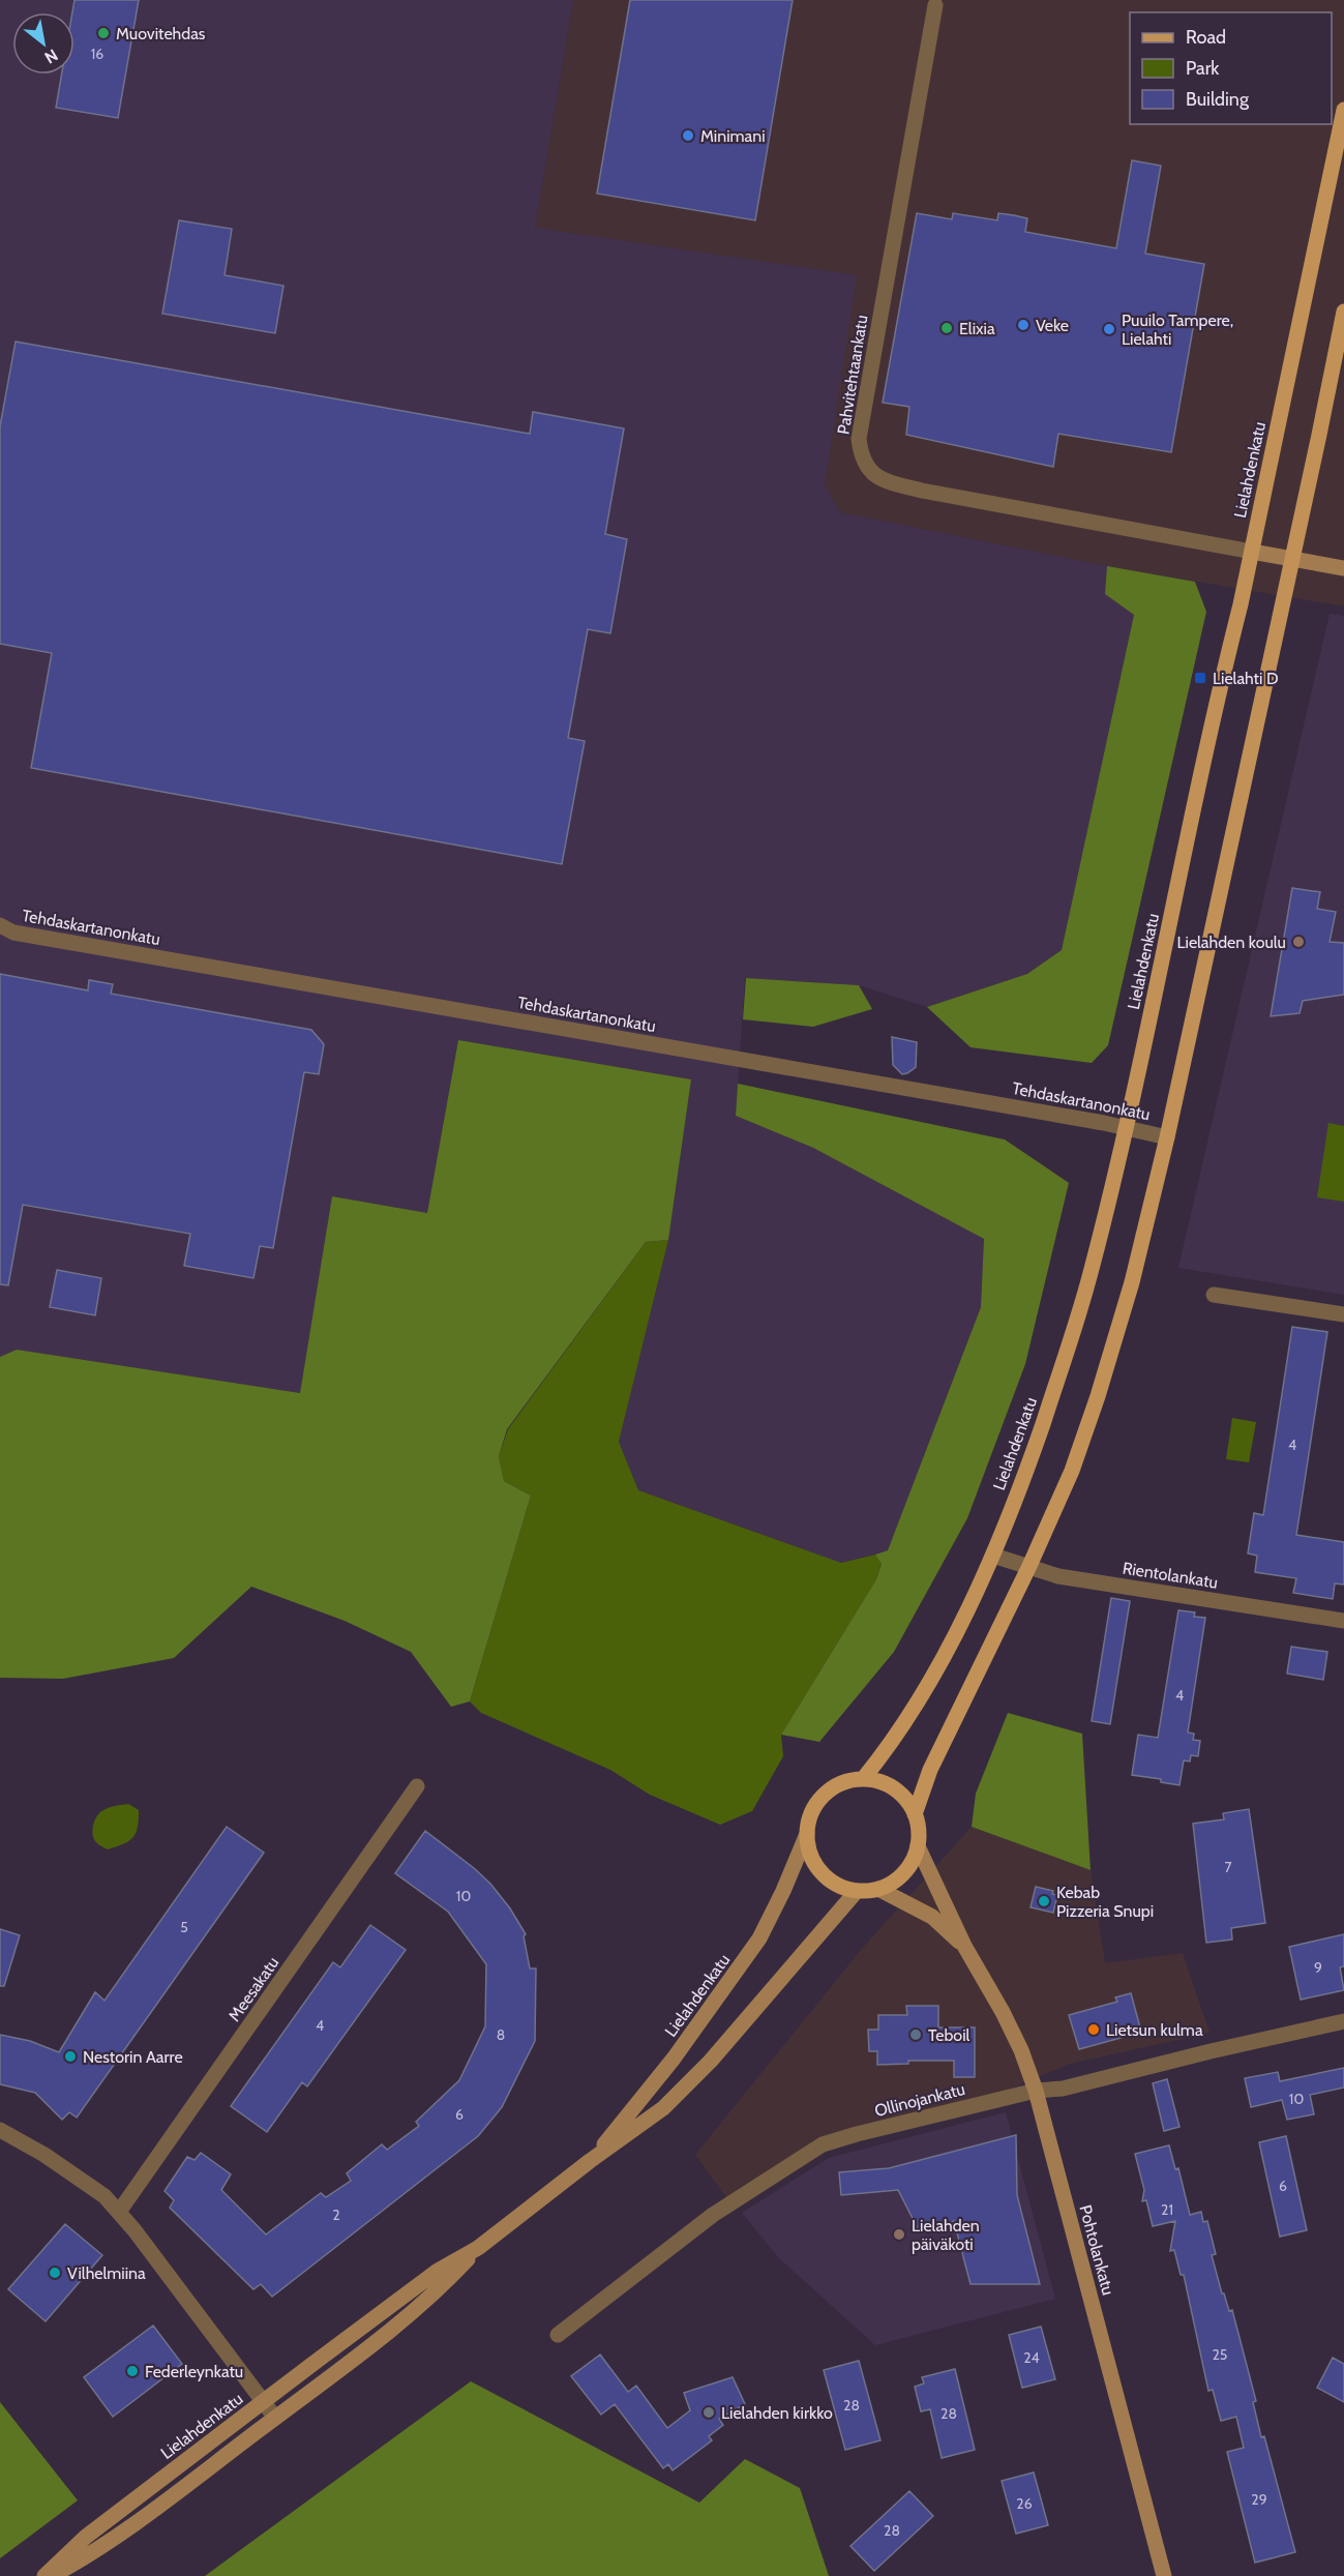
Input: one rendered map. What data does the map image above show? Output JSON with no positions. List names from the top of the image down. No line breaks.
{"streets":{"main road":["Lielahdenkatu","Pohtolankatu"],"street":["Pahvitehtaankatu","Tehdaskartanonkatu","Rientolankatu","Meesakatu","Ollinojankatu"]},"crossings":[["Pahvitehtaankatu","Lielahdenkatu"],["Lielahdenkatu","Tehdaskartanonkatu"],["Lielahdenkatu","Rientolankatu"],["Lielahdenkatu","Pohtolankatu"],["Ollinojankatu","Pohtolankatu"]],"places":{"other":["Muovitehdas","Minimani","Veke","Elixia","Puuilo Tampere, Lielahti","Lielahden koulu","Kebab Pizzeria Snupi","Lietsun kulma","Teboil","Nestorin Aarre","Lielahden päiväkoti","Vilhelmiina","Federleynkatu","Lielahden kirkko"],"transit":["Lielahti D"]},"house_numbers":["16","4","4","7","10","5","9","4","8","10","6","6","21","2","25","24","28","28","29","26","28"],"legend":["Road","Park","Building"],"north":"bottom right"}
